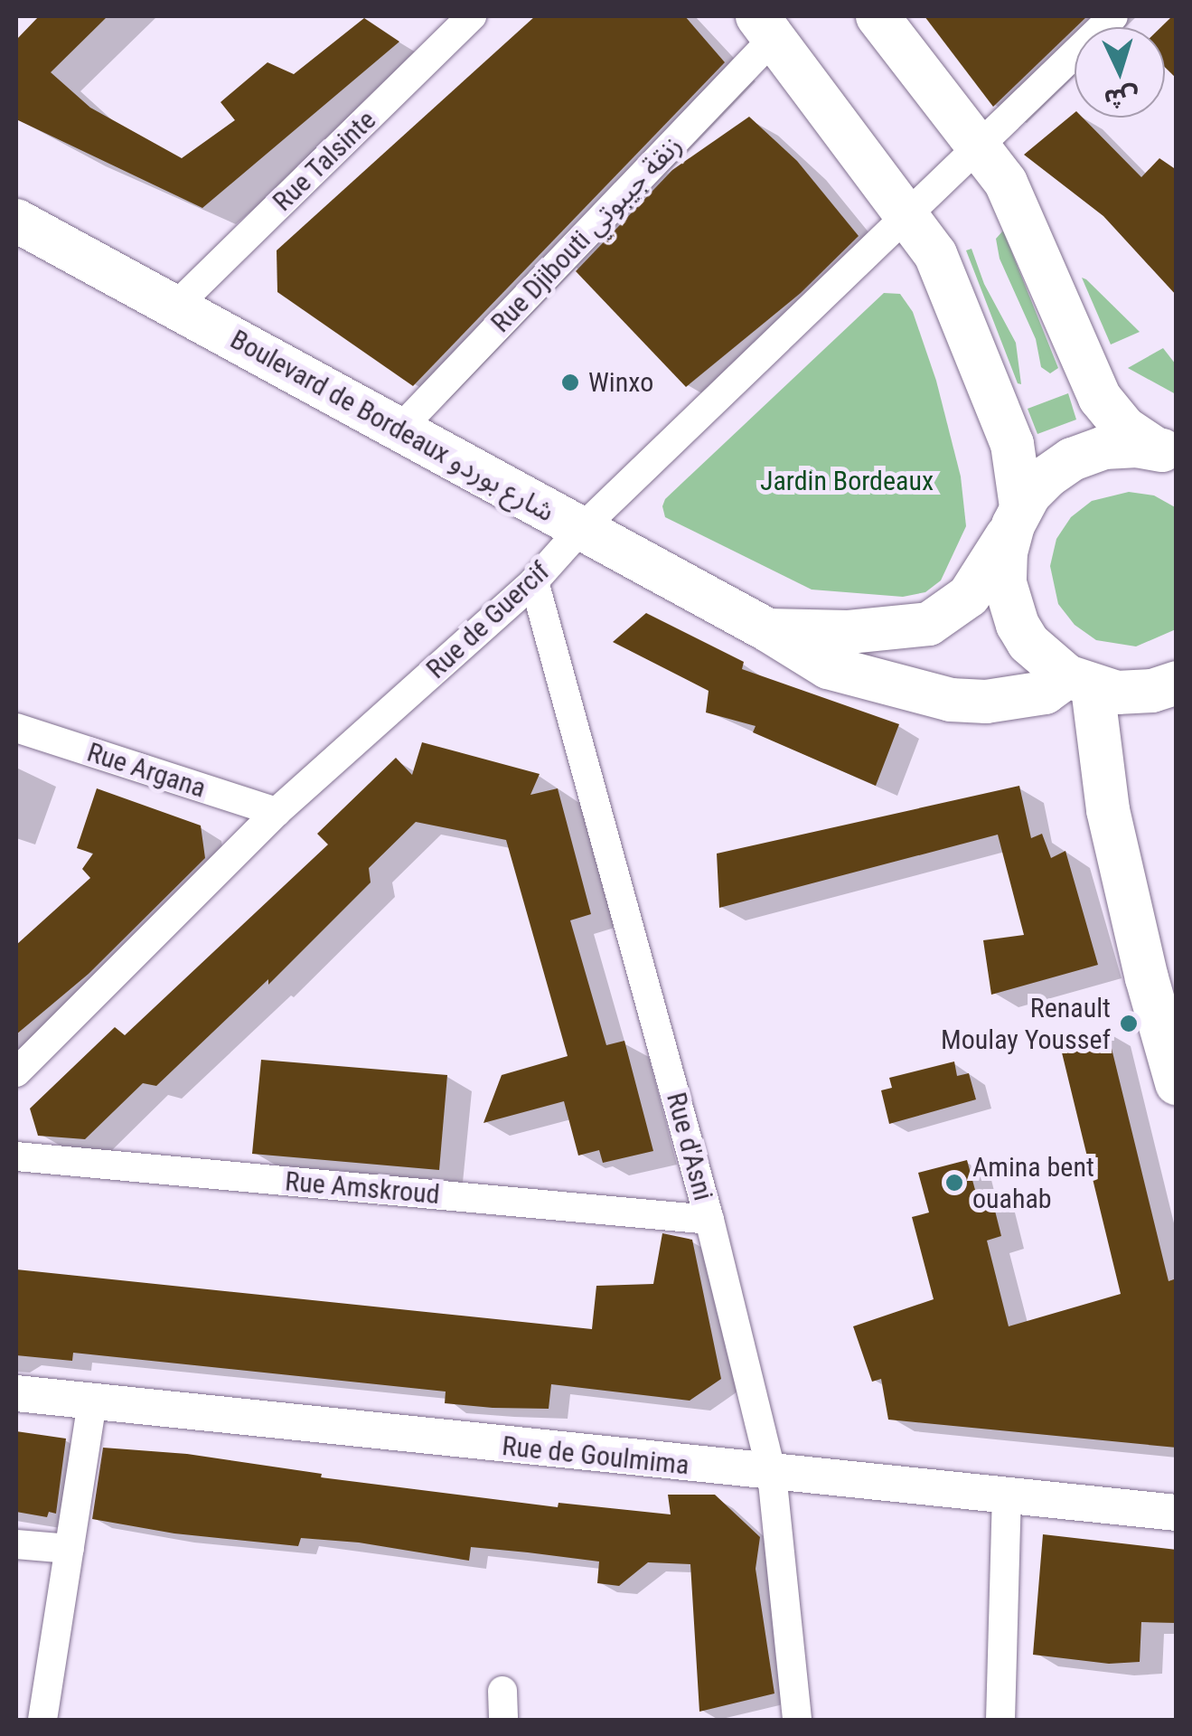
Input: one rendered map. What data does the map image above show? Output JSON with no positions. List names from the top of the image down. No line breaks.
{"streets":{"main road":["Boulevard de Bordeaux شارع بوردو"],"street":["Rue Talsinte","Rue Djibouti زنقة جيبوتي","Rue de Guercif","Rue Argana","Rue d'Asni","Rue Amskroud","Rue de Goulmima"]},"crossings":[["Rue Talsinte","Boulevard de Bordeaux شارع بوردو"],["Rue Djibouti زنقة جيبوتي","Boulevard de Bordeaux شارع بوردو"],["Boulevard de Bordeaux شارع بوردو","Rue de Guercif"],["Rue de Guercif","Rue Argana"],["Rue de Guercif","Rue d'Asni"],["Rue d'Asni","Rue Amskroud"],["Rue d'Asni","Rue de Goulmima"]],"parks":["Jardin Bordeaux"],"places":["Winxo","Renault Moulay Youssef","Amina bent ouahab"],"north":"bottom"}
